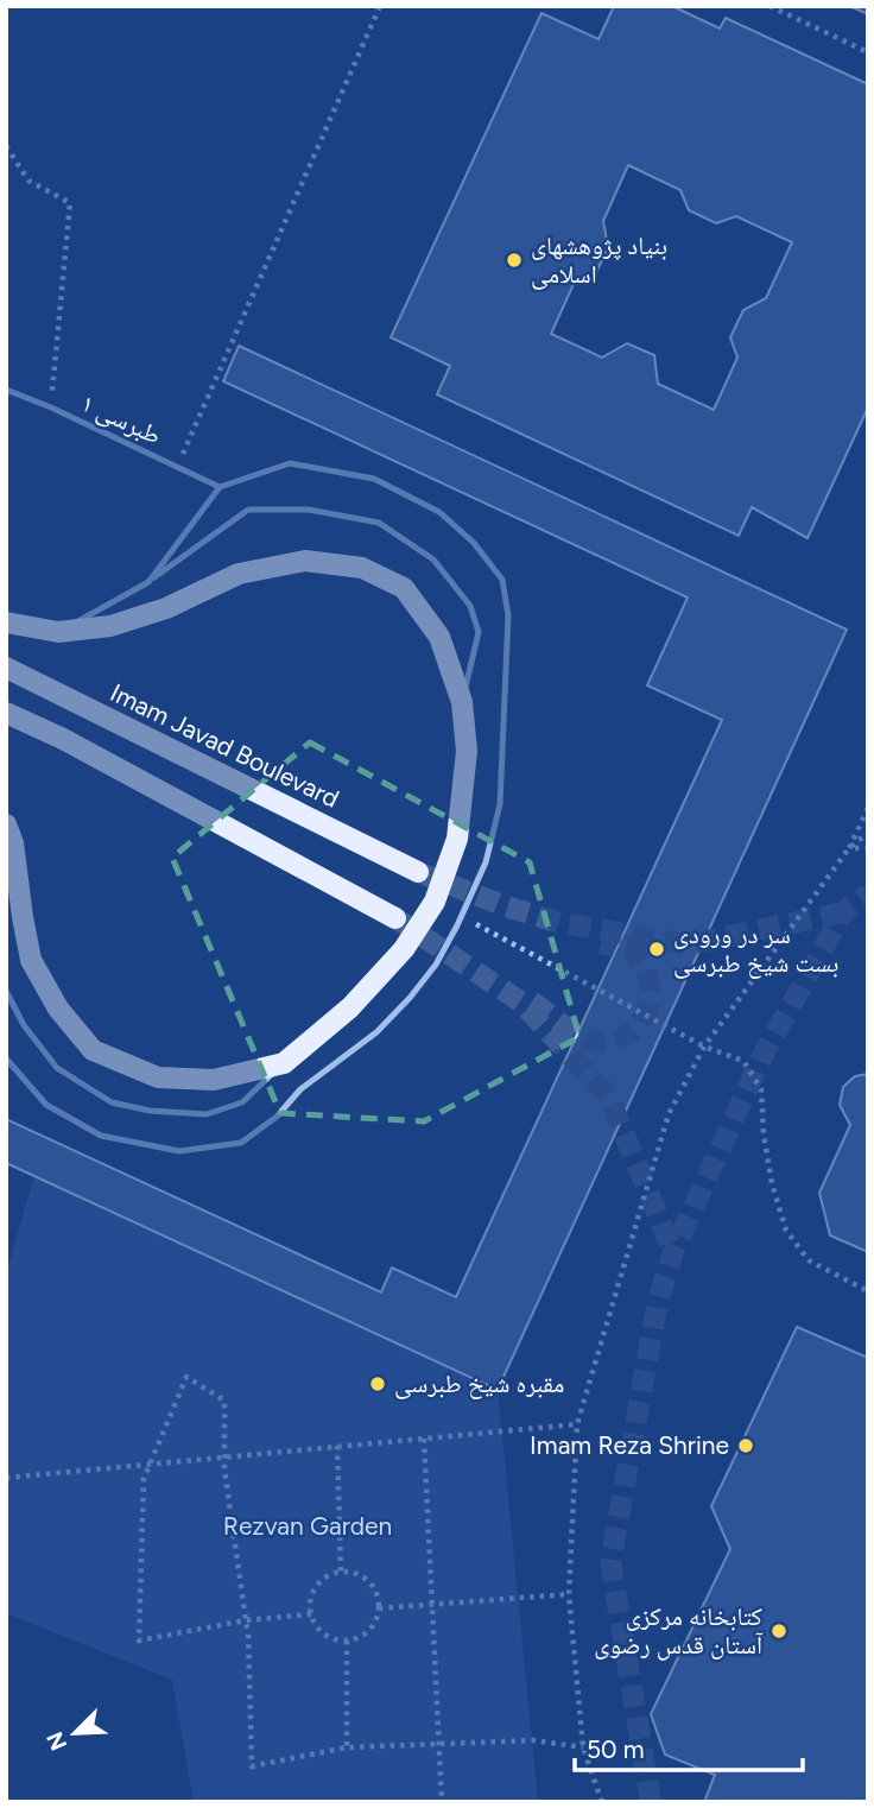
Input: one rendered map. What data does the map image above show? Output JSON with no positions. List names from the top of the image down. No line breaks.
{"streets":{"main road":["Imam Javad Boulevard"],"lane":["طبرسی ۱"]},"parks":["Rezvan Garden"],"places":["بنیاد پژوهشهای اسلامی","سر در ورودی بست شیخ طبرسی","مقبره شیخ طبرسی","Imam Reza Shrine","کتابخانه مرکزی آستان قدس رضوی"],"scale_bar":"50 m","north":"bottom left"}
